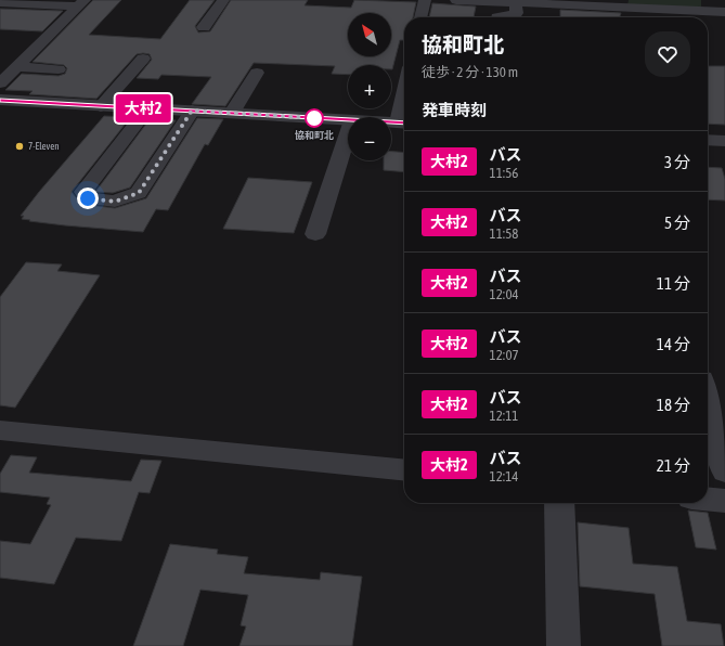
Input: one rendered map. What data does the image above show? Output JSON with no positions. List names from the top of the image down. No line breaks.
{"places":["協和町北","7-Eleven"],"lines":["bus line 大村2"],"north":"top left","page":{"on_map":"大村2","map_buttons":["+","−"],"heading":[["協和町北","徒歩 · 2 分 · 130 m"],"発車時刻"],"list":[{"mark":"大村2","name":"バス","note":"11:56","value":"3 分"},{"mark":"大村2","name":"バス","note":"11:58","value":"5 分"},{"mark":"大村2","name":"バス","note":"12:04","value":"11 分"},{"mark":"大村2","name":"バス","note":"12:07","value":"14 分"},{"mark":"大村2","name":"バス","note":"12:11","value":"18 分"},{"mark":"大村2","name":"バス","note":"12:14","value":"21 分"}]}}
